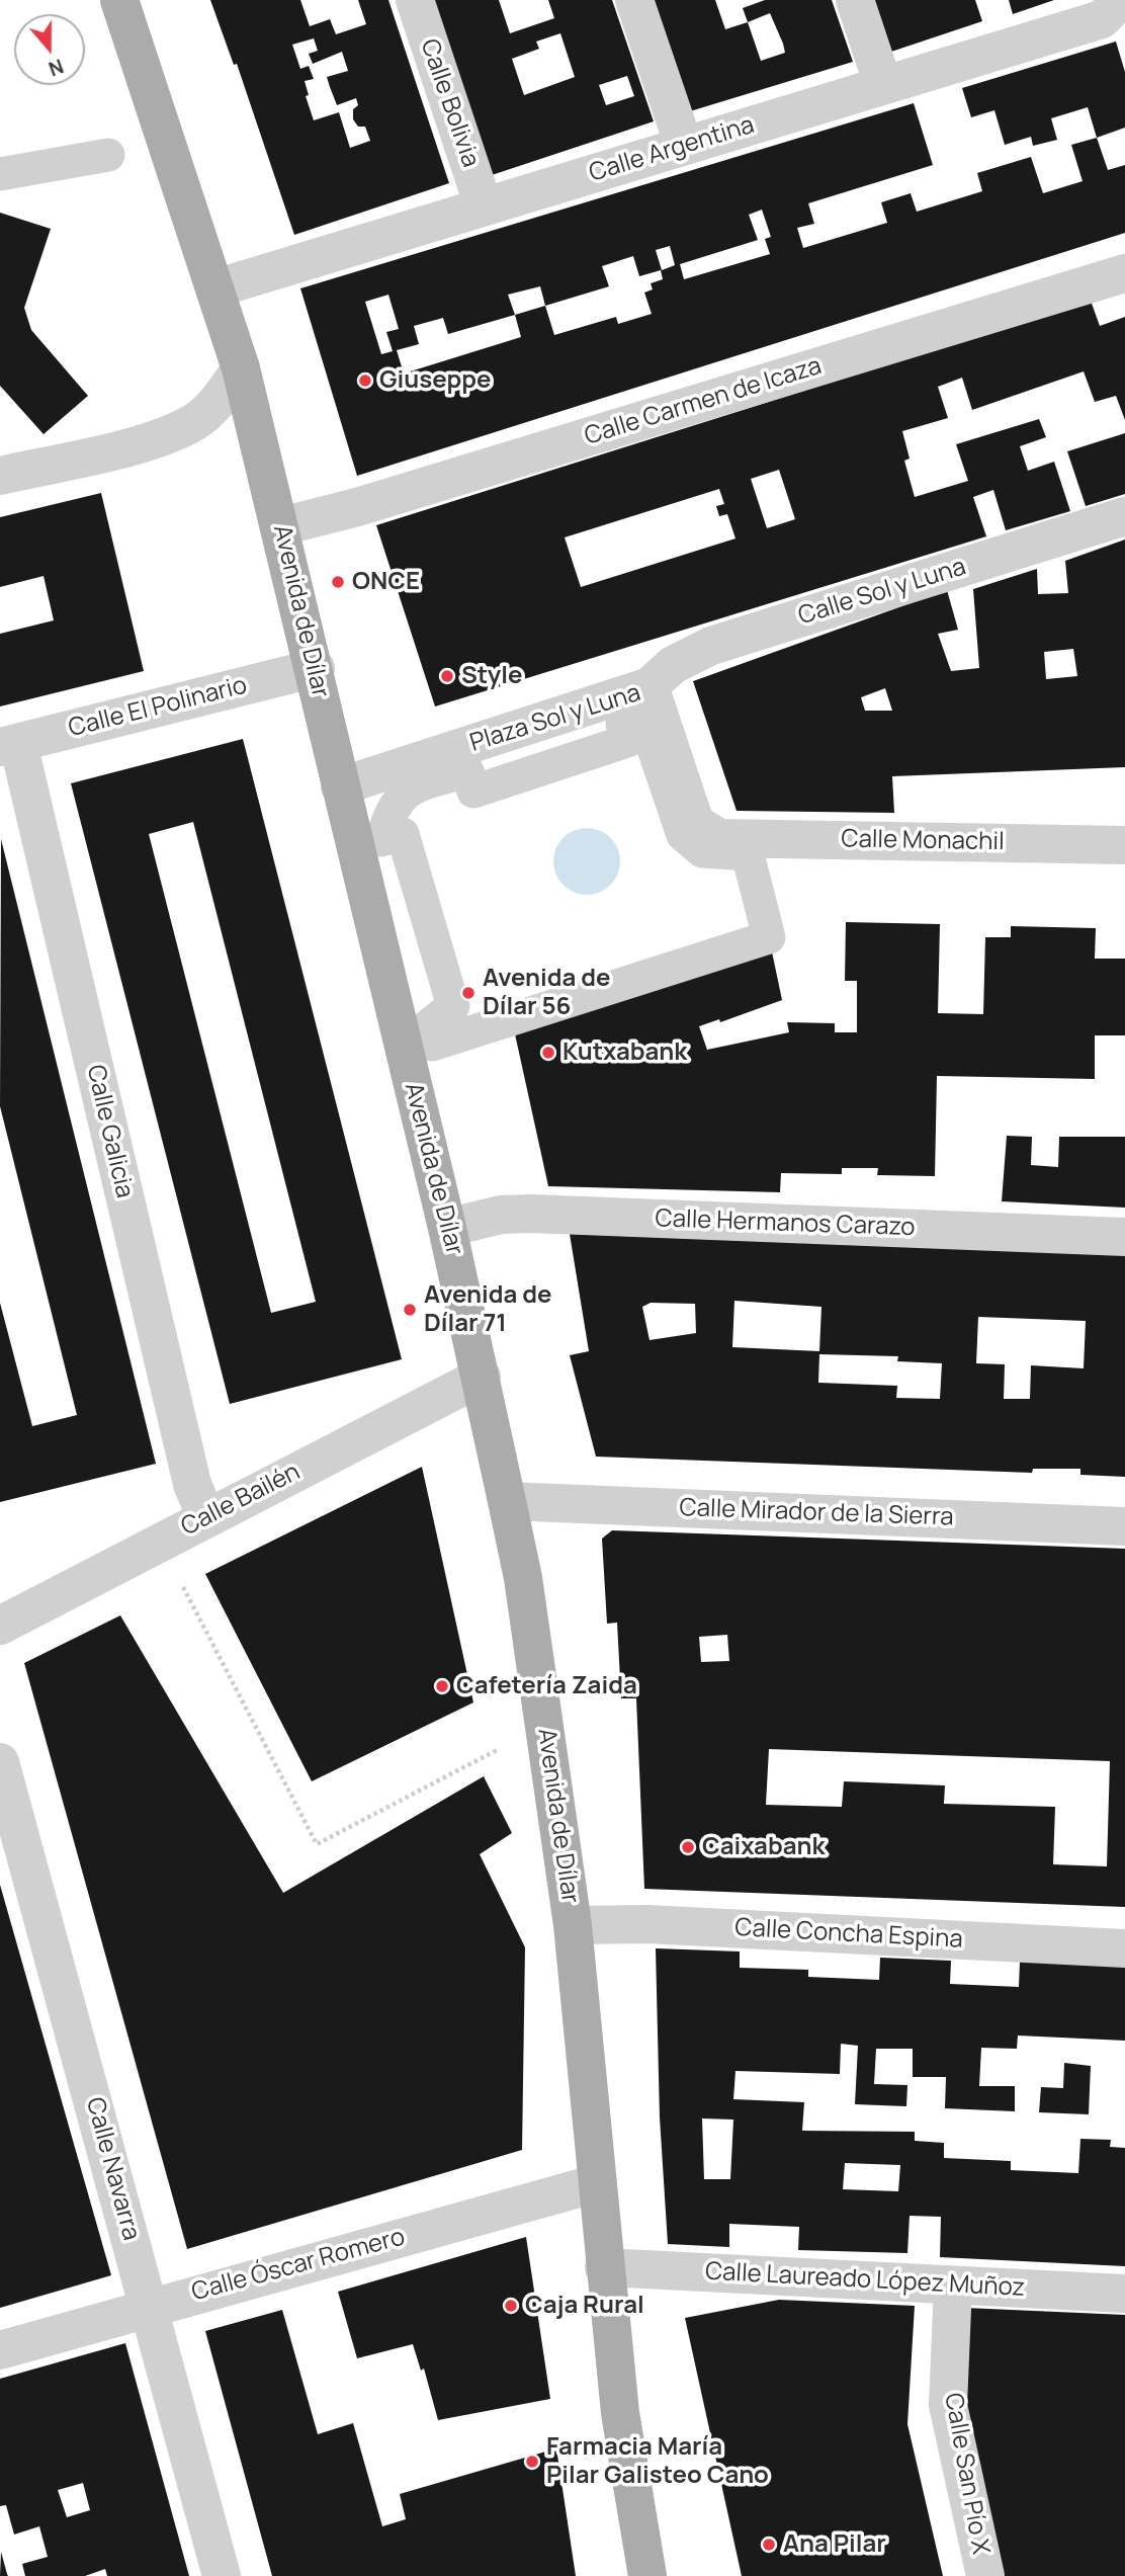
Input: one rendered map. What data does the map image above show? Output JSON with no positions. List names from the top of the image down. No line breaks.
{"streets":{"main road":["Avenida de Dílar"],"street":["Calle Bolivia","Calle Argentina","Calle Carmen de Icaza","Calle Sol y Luna","Calle El Polinario","Plaza Sol y Luna","Calle Monachil","Calle Galicia","Calle Hermanos Carazo","Calle Bailén","Calle Mirador de la Sierra","Calle Concha Espina","Calle Navarra","Calle Óscar Romero","Calle Laureado López Muñoz","Calle San Pío X"]},"crossings":[["Calle Bolivia","Calle Argentina"],["Calle Argentina","Avenida de Dílar"],["Calle Carmen de Icaza","Avenida de Dílar"],["Calle Sol y Luna","Plaza Sol y Luna"],["Avenida de Dílar","Calle El Polinario"],["Avenida de Dílar","Plaza Sol y Luna"],["Avenida de Dílar","Calle Hermanos Carazo"],["Avenida de Dílar","Calle Bailén"],["Avenida de Dílar","Calle Mirador de la Sierra"],["Avenida de Dílar","Calle Concha Espina"],["Avenida de Dílar","Calle Óscar Romero"],["Avenida de Dílar","Calle Laureado López Muñoz"],["Calle El Polinario","Calle Galicia"],["Plaza Sol y Luna","Calle Monachil"],["Calle Galicia","Calle Bailén"],["Calle Navarra","Calle Óscar Romero"],["Calle Laureado López Muñoz","Calle San Pío X"]],"places":["Giuseppe","ONCE","Style","Avenida de Dílar 56","Kutxabank","Avenida de Dílar 71","Cafetería Zaida","Caixabank","Caja Rural","Farmacia María Pilar Galisteo Cano","Ana Pilar"],"north":"bottom"}
